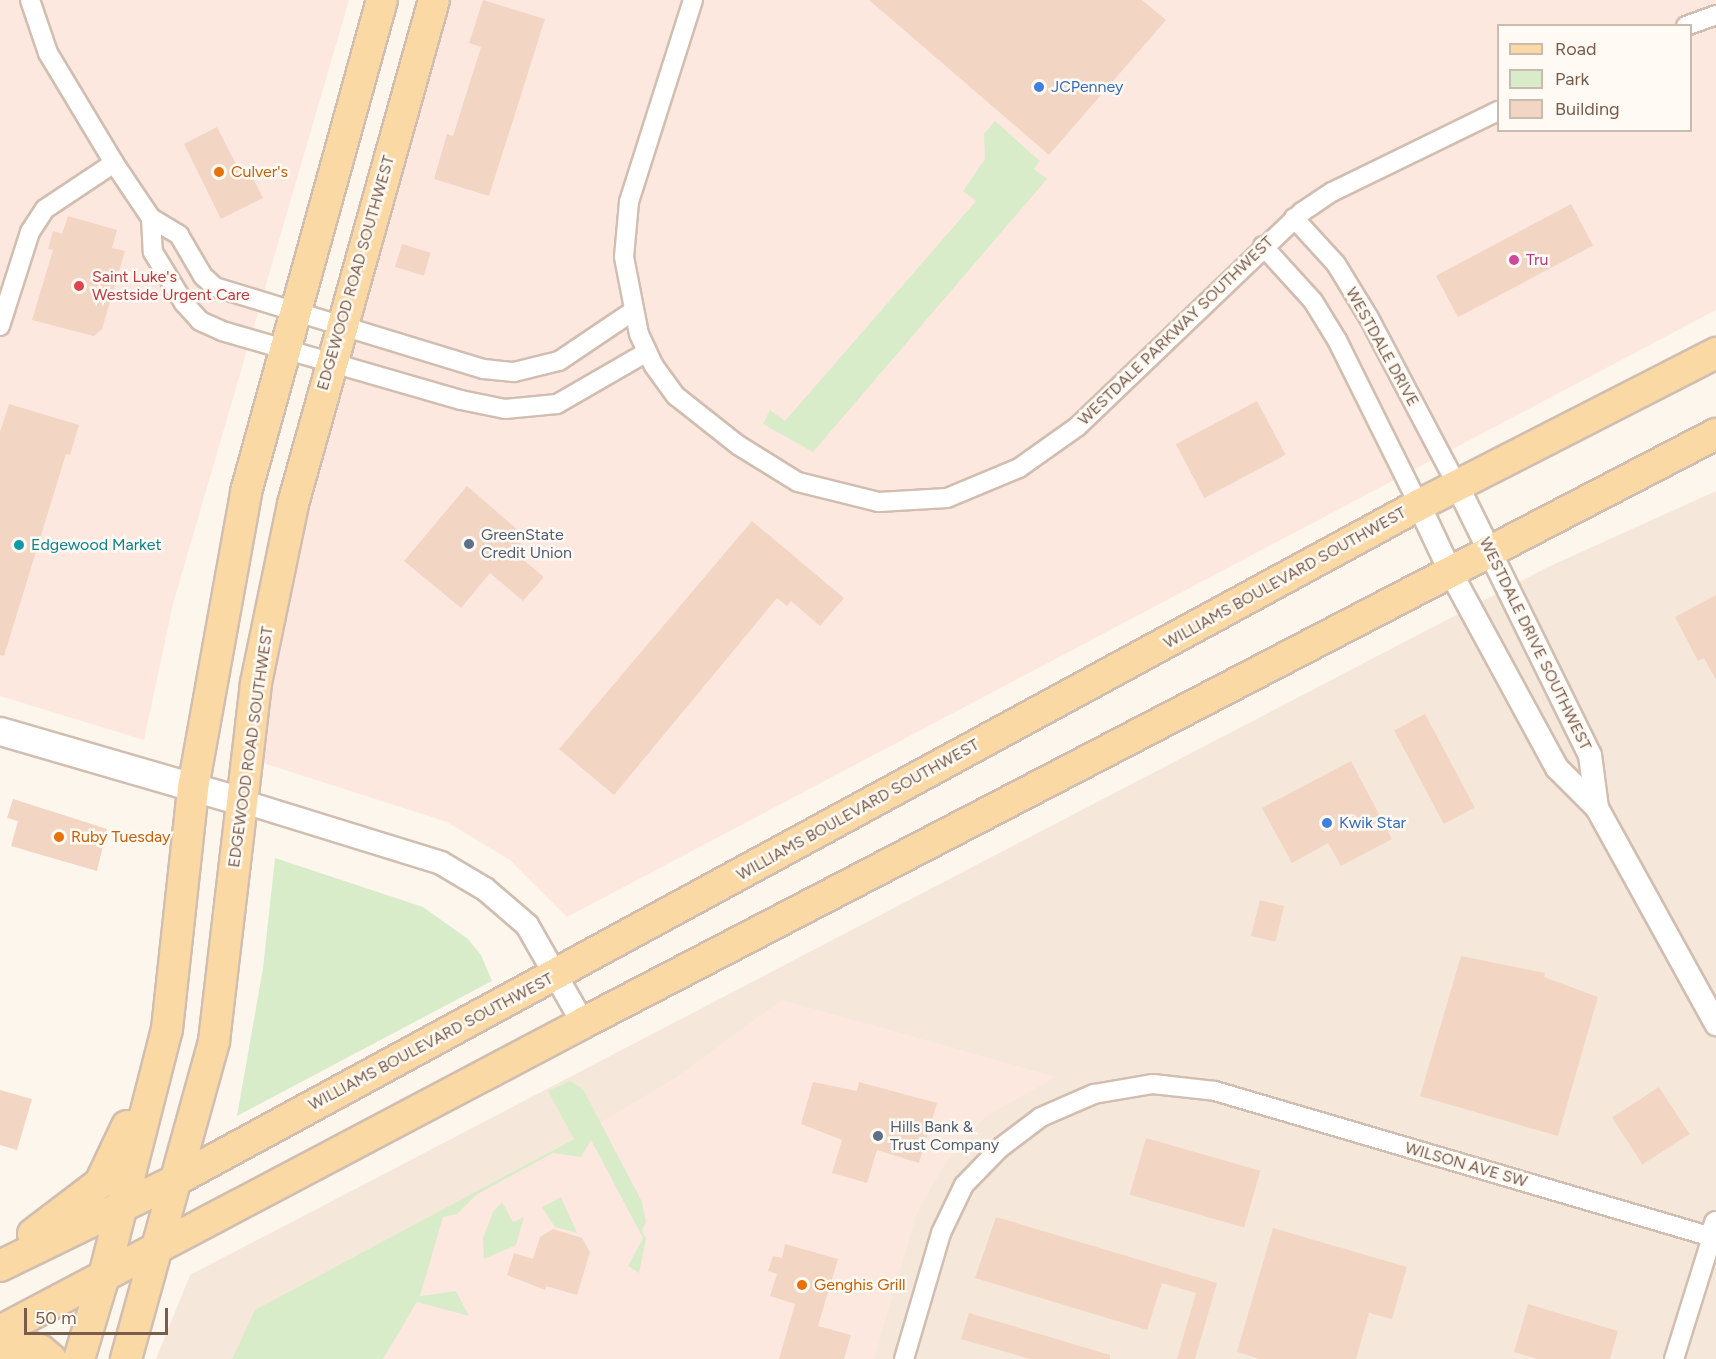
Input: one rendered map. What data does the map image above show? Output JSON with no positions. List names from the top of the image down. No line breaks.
{"streets":{"main road":["EDGEWOOD ROAD SOUTHWEST","WILLIAMS BOULEVARD SOUTHWEST"],"street":["WESTDALE PARKWAY SOUTHWEST","WESTDALE DRIVE","WESTDALE DRIVE SOUTHWEST","WILSON AVE SW"]},"crossings":[["EDGEWOOD ROAD SOUTHWEST","WILLIAMS BOULEVARD SOUTHWEST"],["WESTDALE PARKWAY SOUTHWEST","WESTDALE DRIVE"],["WESTDALE DRIVE","WILLIAMS BOULEVARD SOUTHWEST"],["WESTDALE DRIVE","WESTDALE DRIVE SOUTHWEST"],["WILLIAMS BOULEVARD SOUTHWEST","WESTDALE DRIVE SOUTHWEST"]],"places":["JCPenney","Culver's","Tru","Saint Luke's Westside Urgent Care","GreenState Credit Union","Edgewood Market","Kwik Star","Ruby Tuesday","Hills Bank & Trust Company","Genghis Grill"],"legend":["Road","Park","Building"],"scale_bar":"50 m"}
